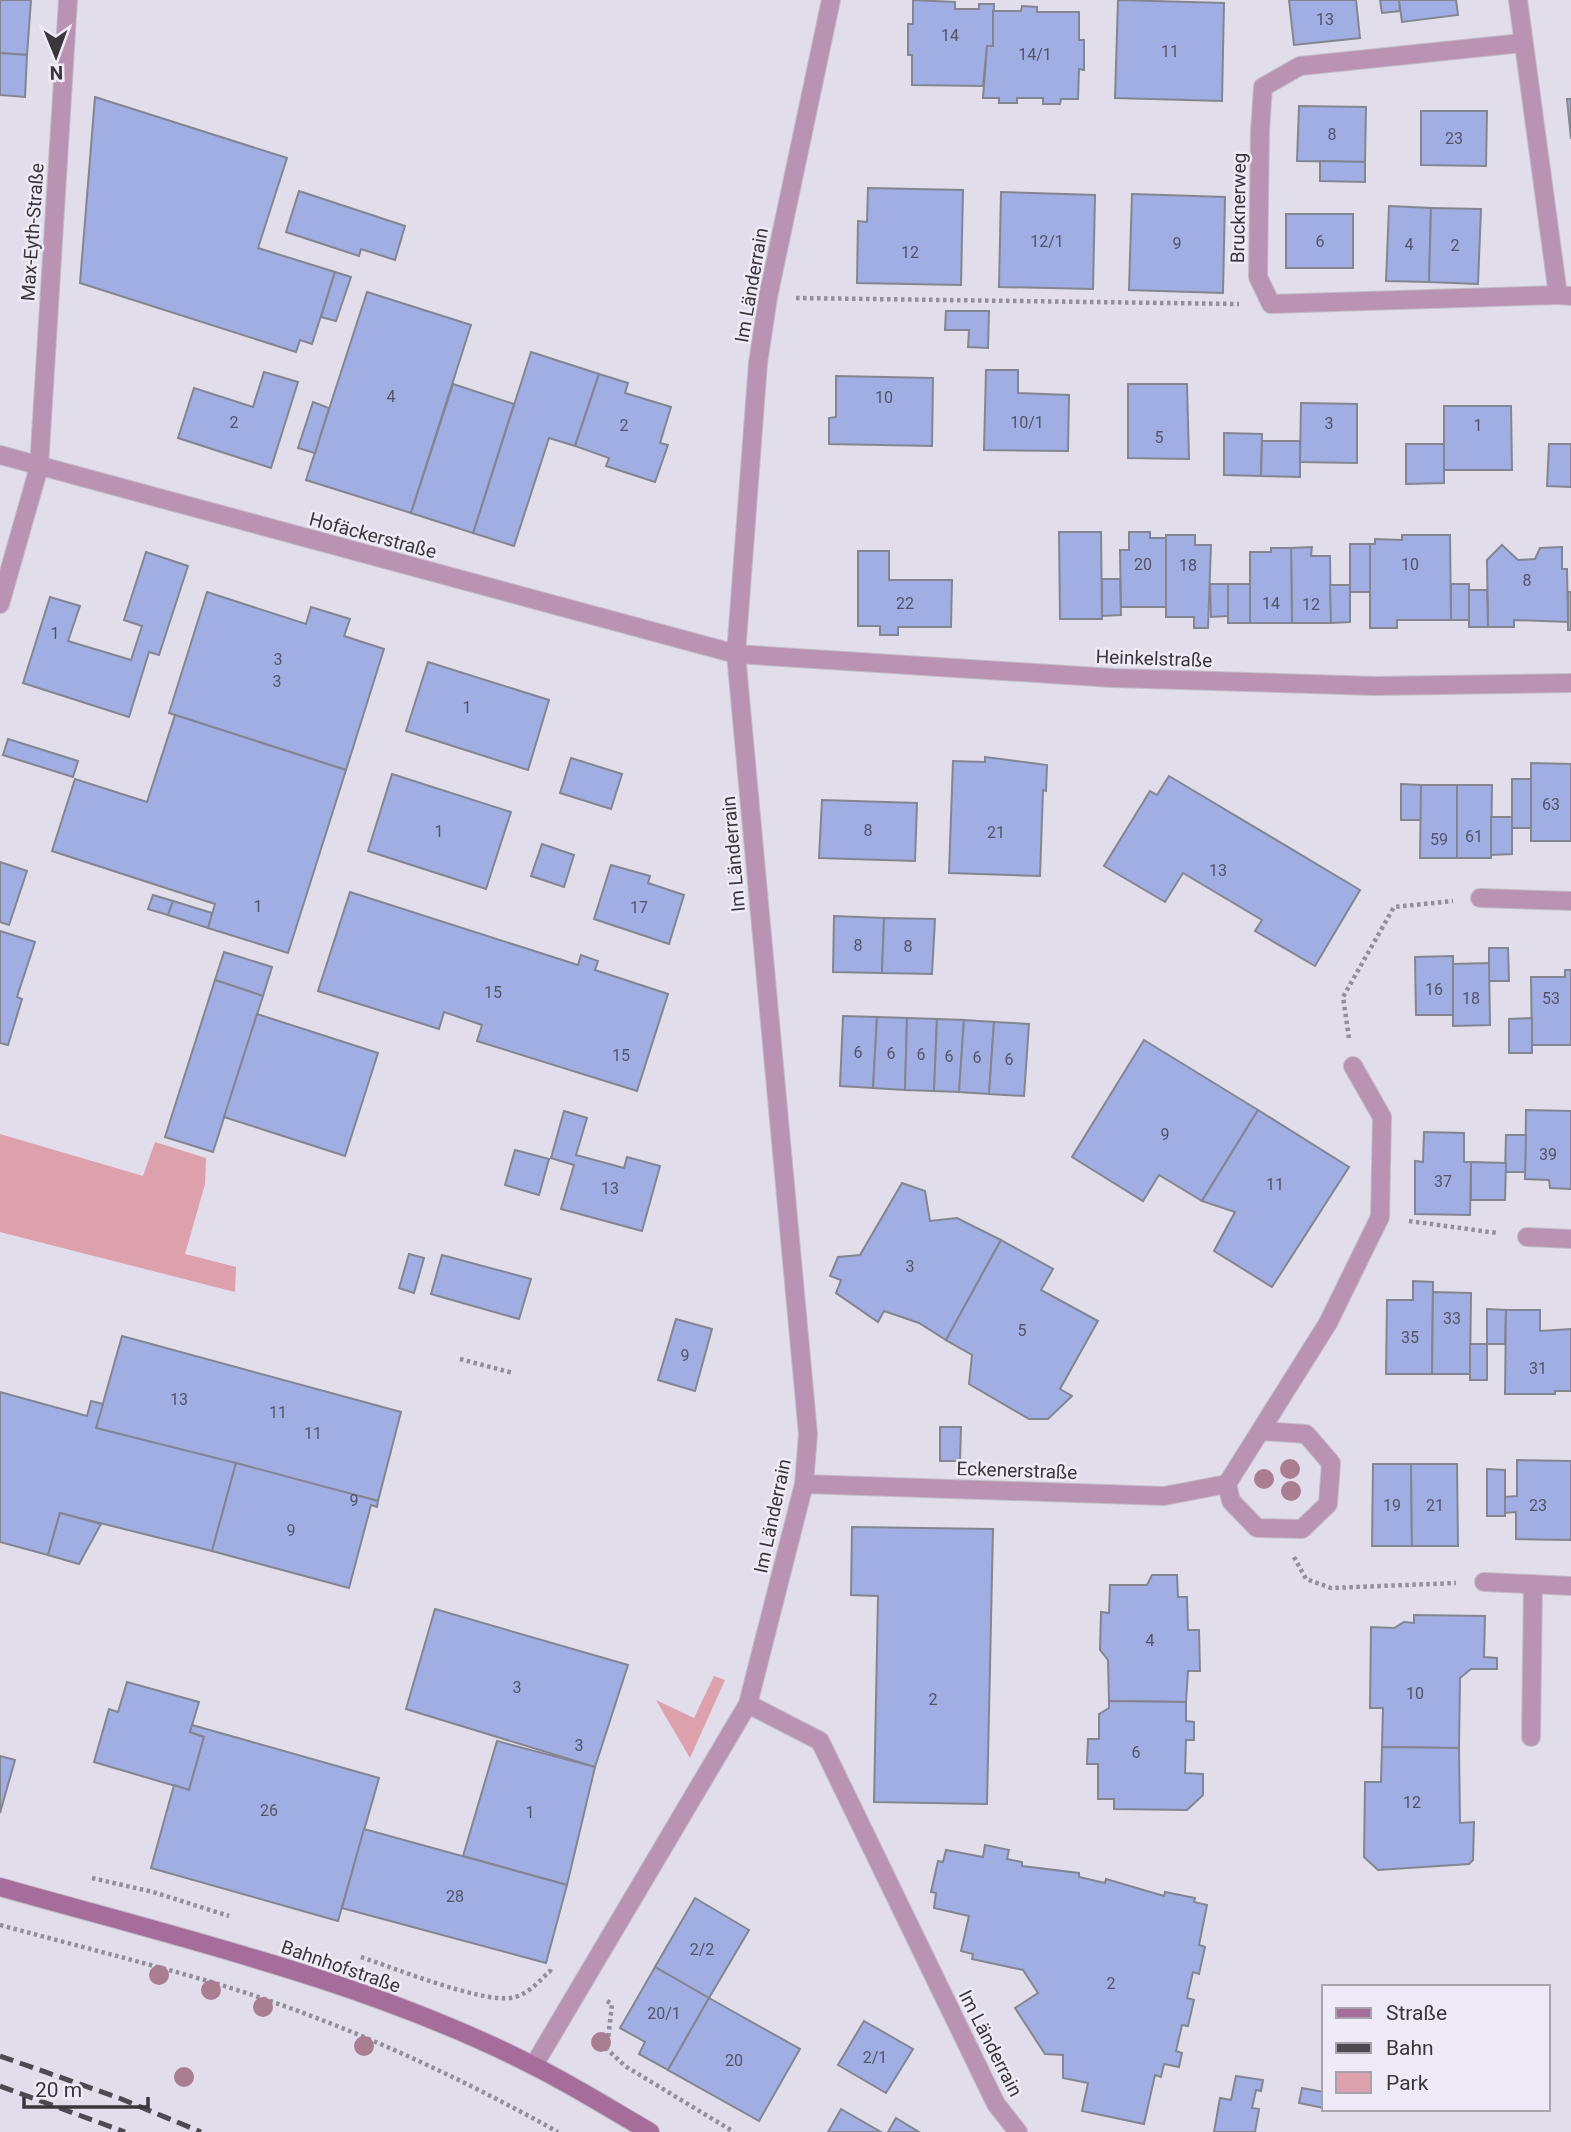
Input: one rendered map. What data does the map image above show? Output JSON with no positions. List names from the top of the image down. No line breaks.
{"streets":{"main road":["Bahnhofstraße"],"street":["Brucknerweg","Max-Eyth-Straße","Im Länderrain","Hofäckerstraße","Heinkelstraße","Eckenerstraße"]},"crossings":[["Max-Eyth-Straße","Hofäckerstraße"],["Im Länderrain","Hofäckerstraße"],["Im Länderrain","Heinkelstraße"],["Im Länderrain","Eckenerstraße"],["Im Länderrain","Bahnhofstraße"],["Hofäckerstraße","Heinkelstraße"]],"house_numbers":["13","14","11","14/1","8","23","12/1","6","9","4","2","12","4","10","2","10/1","3","2","1","5","20","10","18","8","22","14","12","1","3","3","1","63","8","1","21","61","59","13","1","17","8","8","16","15","18","53","6","6","6","15","6","6","6","9","39","37","11","13","3","33","5","35","9","31","13","11","11","9","19","21","23","9","4","3","10","2","3","6","12","26","1","28","2/2","2","20/1","2/1","20"],"legend":["Straße","Bahn","Park"],"scale_bar":"20 m","north":"bottom"}
